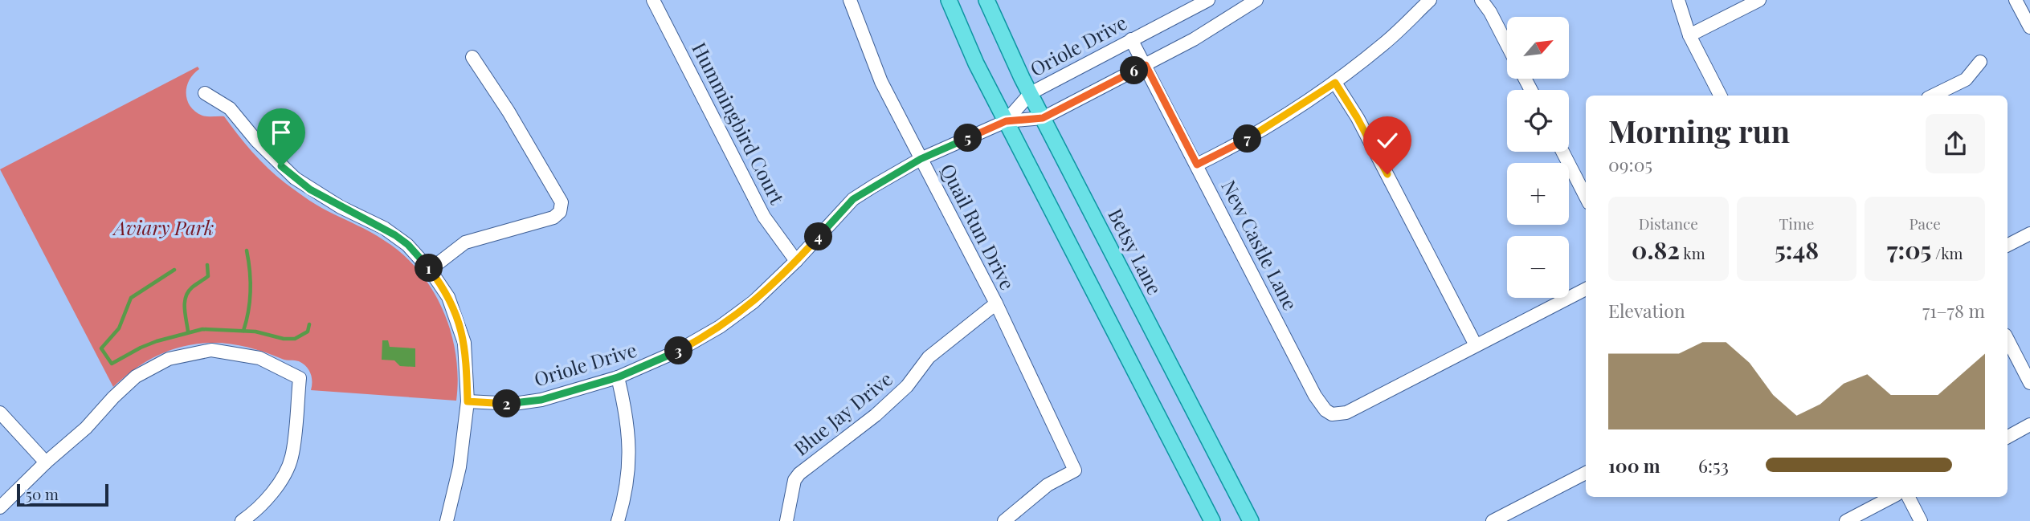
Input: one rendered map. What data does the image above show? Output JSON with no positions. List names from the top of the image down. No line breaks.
{"streets":{"main road":["Betsy Lane"],"street":["Oriole Drive","Hummingbird Court","Quail Run Drive","New Castle Lane","Blue Jay Drive"]},"crossings":[["Oriole Drive","Hummingbird Court"],["Oriole Drive","Quail Run Drive"],["Oriole Drive","New Castle Lane"],["Oriole Drive","Betsy Lane"],["Quail Run Drive","Blue Jay Drive"]],"parks":["Aviary Park"],"scale_bar":"50 m","north":"top right","page":{"map_buttons":["+","−"],"pins":["6","5","7","4","1","3","2"],"heading":["Morning run","09:05"],"stats":[["Distance","0.82 km"],["Time","5:48"],["Pace","7:05 /km"]],"chart":["Elevation","71–78 m"],"list":[{"name":"100 m","note":"6:53"}],"scale":"50 m"}}
